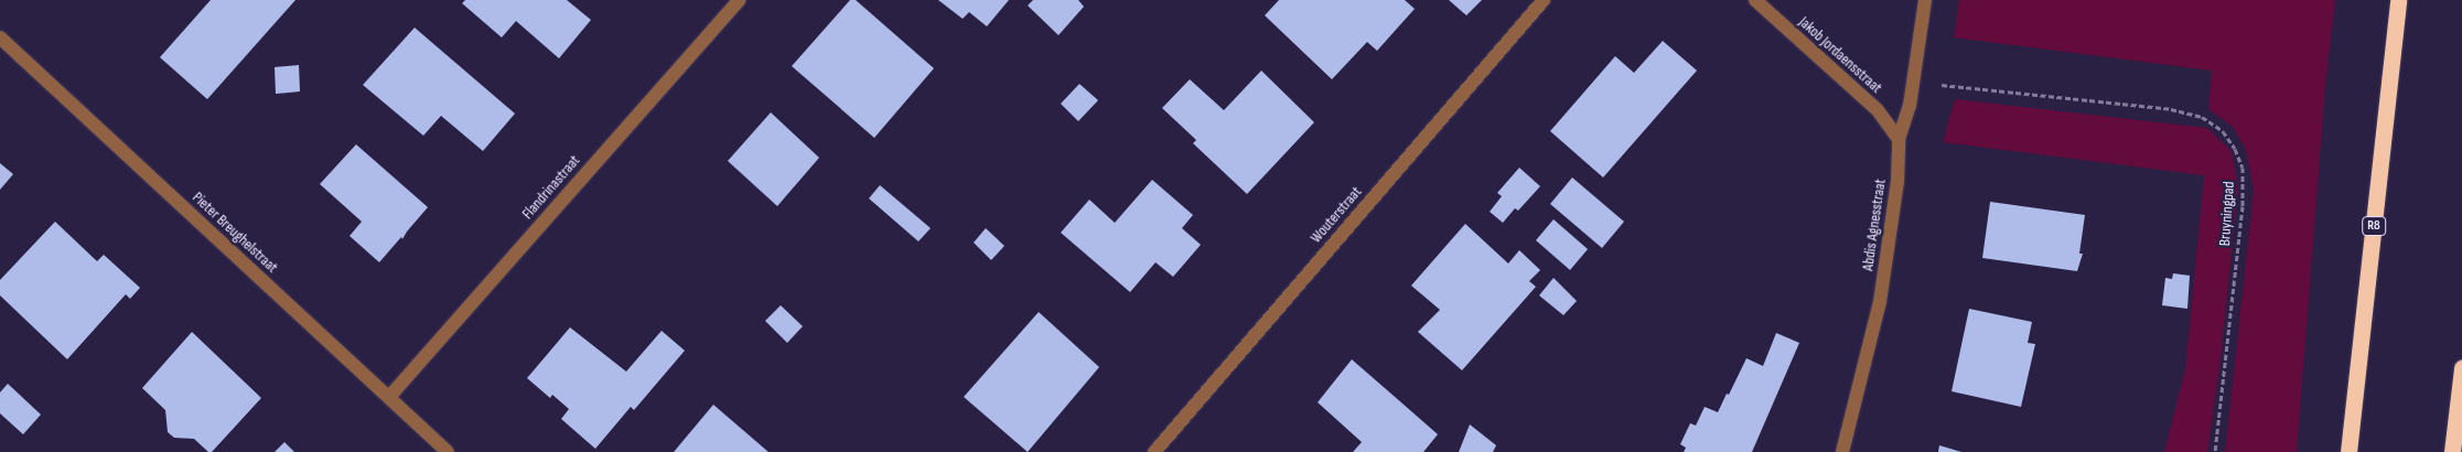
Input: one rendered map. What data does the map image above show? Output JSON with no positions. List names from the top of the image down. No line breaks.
{"streets":{"highway":["R8"],"street":["Jakob Jordaensstraat","Flandrinastraat","Wouterstraat","Abdis Agnesstraat","Pieter Breughelstraat"],"path":["Bruyningpad"]},"crossings":[["Jakob Jordaensstraat","Abdis Agnesstraat"],["Flandrinastraat","Pieter Breughelstraat"],["Bruyningpad","Abdis Agnesstraat"]]}
